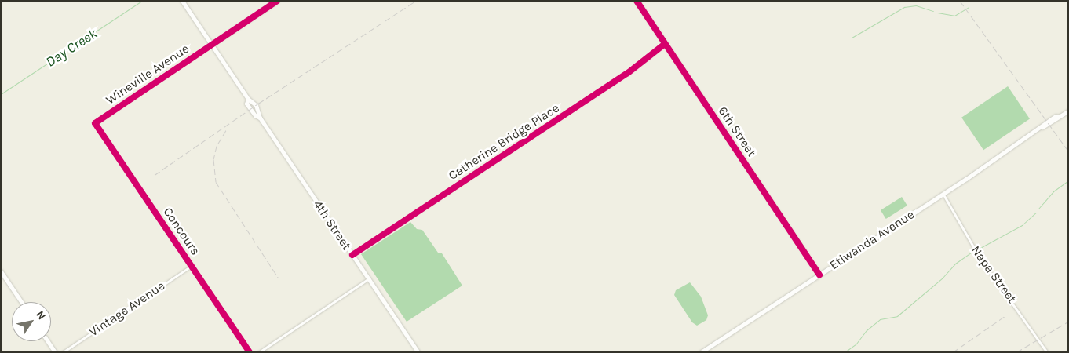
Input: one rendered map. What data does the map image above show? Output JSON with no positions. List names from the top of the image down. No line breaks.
{"streets":{"main road":["6th Street","4th Street","Etiwanda Avenue"],"street":["Wineville Avenue","Catherine Bridge Place","Concours","Napa Street","Vintage Avenue"]},"crossings":[["Wineville Avenue","4th Street"],["Wineville Avenue","Concours"],["6th Street","Catherine Bridge Place"],["6th Street","Etiwanda Avenue"],["Catherine Bridge Place","4th Street"],["Concours","Vintage Avenue"],["Etiwanda Avenue","Napa Street"]],"water":["Day Creek"],"north":"top right"}
